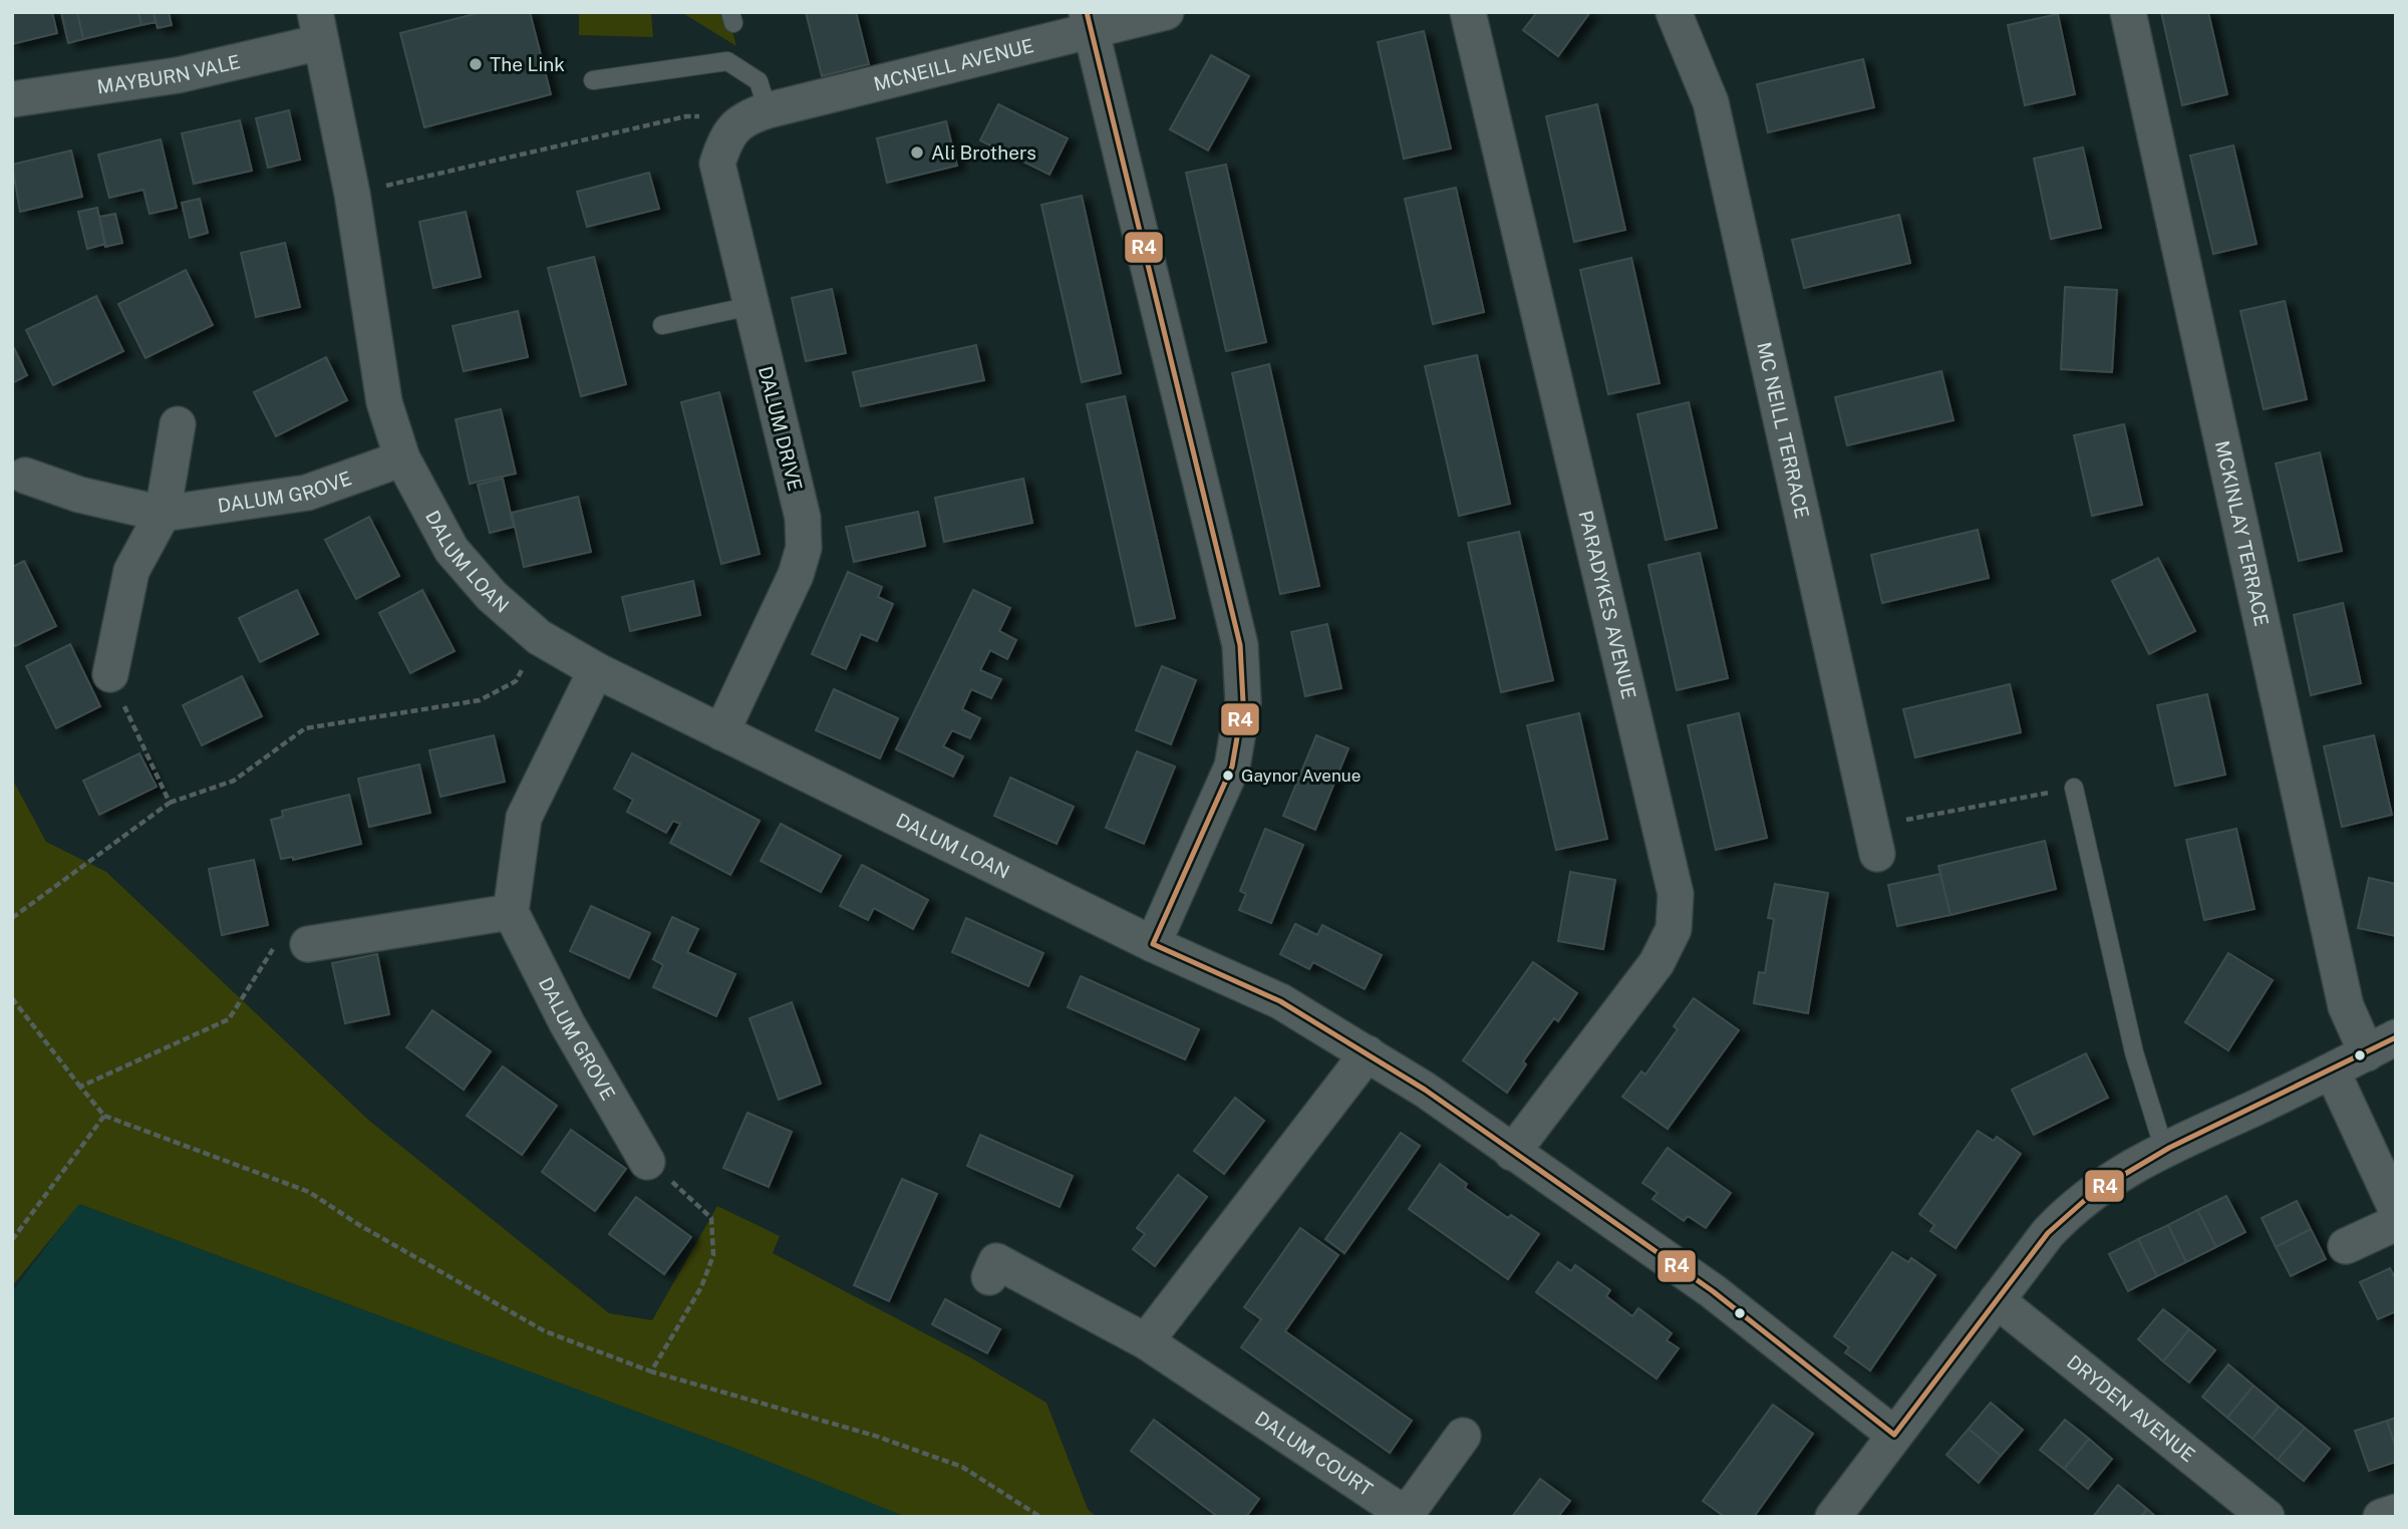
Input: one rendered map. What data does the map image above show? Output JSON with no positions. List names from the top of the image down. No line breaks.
{"streets":{"street":["MCNEILL AVENUE","MAYBURN VALE","DALUM DRIVE","MC NEILL TERRACE","DALUM GROVE","MCKINLAY TERRACE","DALUM LOAN","PARADYKES AVENUE","DRYDEN AVENUE","DALUM COURT"]},"crossings":[["MCNEILL AVENUE","DALUM DRIVE"],["MAYBURN VALE","DALUM LOAN"],["DALUM DRIVE","DALUM LOAN"],["DALUM GROVE","DALUM LOAN"],["DALUM LOAN","PARADYKES AVENUE"]],"places":["The Link","Ali Brothers","Gaynor Avenue"],"lines":["transit line R4"]}
